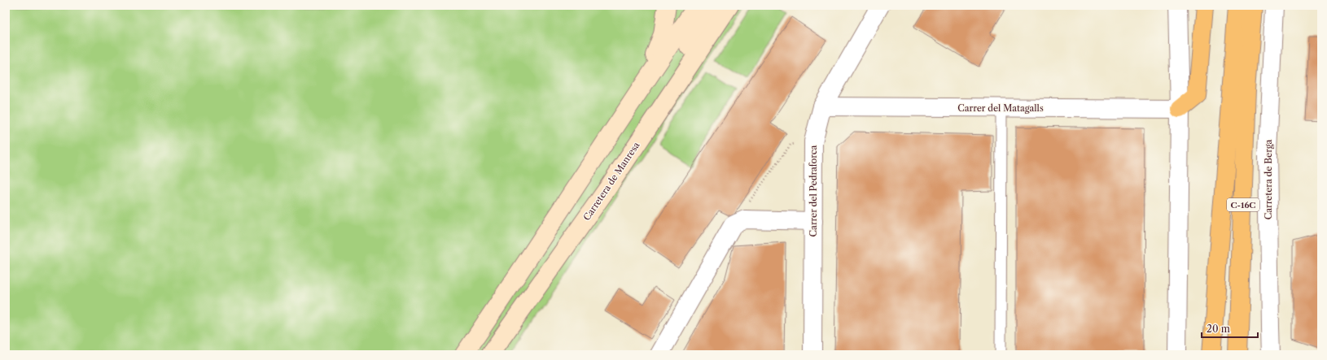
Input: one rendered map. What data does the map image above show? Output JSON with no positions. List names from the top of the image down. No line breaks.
{"streets":{"main road":["Carretera de Manresa","C-16C"],"street":["Carrer del Matagalls","Carretera de Berga","Carrer del Pedraforca"]},"crossings":[["Carrer del Matagalls","Carrer del Pedraforca"]],"scale_bar":"20 m"}
